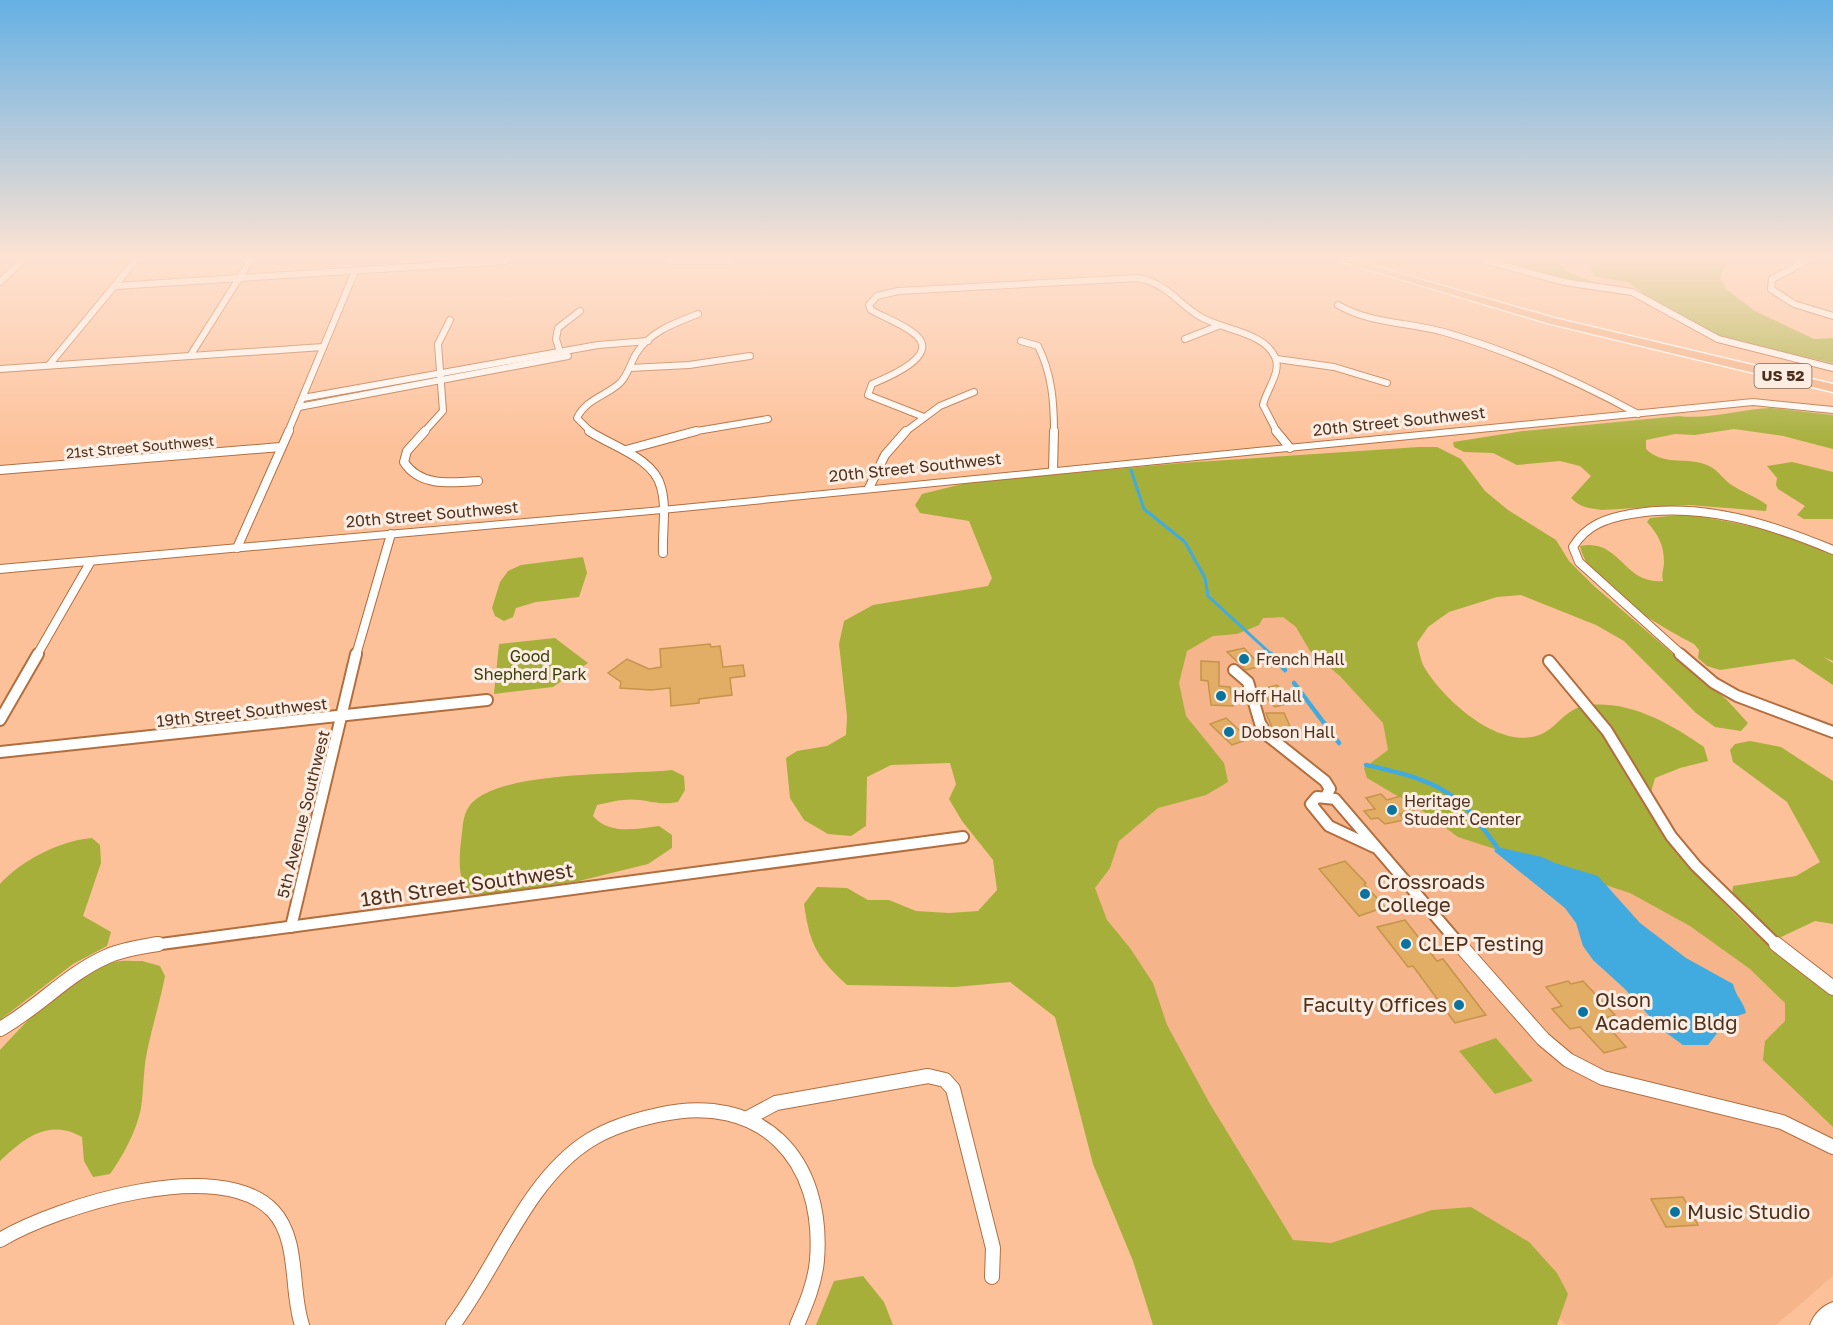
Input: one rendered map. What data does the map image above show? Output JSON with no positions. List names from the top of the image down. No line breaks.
{"streets":{"highway":["US 52"],"street":["20th Street Southwest","21st Street Southwest","19th Street Southwest","5th Avenue Southwest","18th Street Southwest"]},"crossings":[["20th Street Southwest","5th Avenue Southwest"],["19th Street Southwest","5th Avenue Southwest"],["5th Avenue Southwest","18th Street Southwest"]],"parks":["Good Shepherd Park"],"places":["French Hall","Hoff Hall","Dobson Hall","Heritage Student Center","Crossroads College","CLEP Testing","Faculty Offices","Olson Academic Bldg","Music Studio"]}
